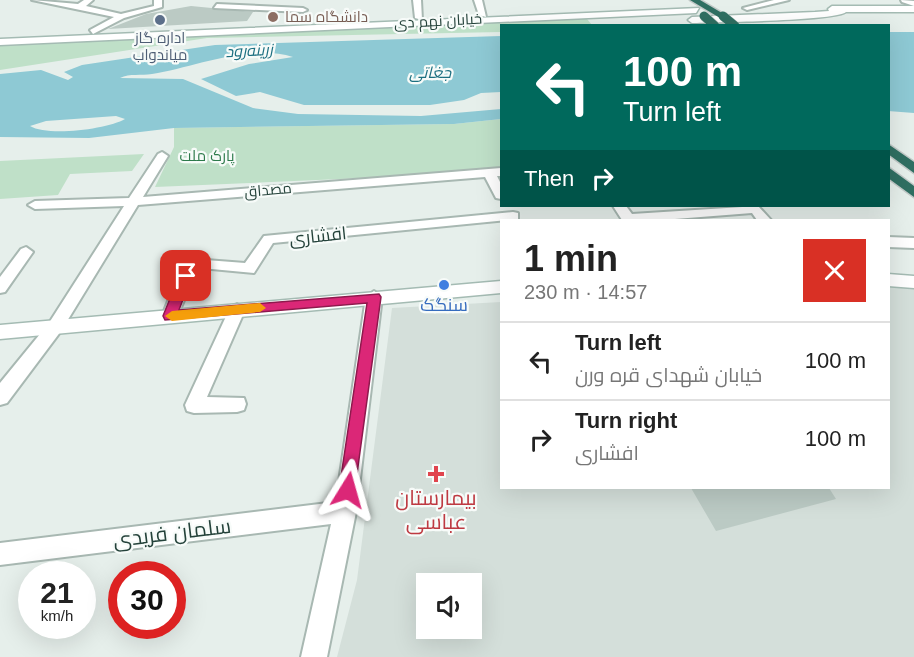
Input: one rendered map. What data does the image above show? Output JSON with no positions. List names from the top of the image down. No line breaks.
{"streets":{"main road":["خیابان نهم دی"],"street":["مصداق","افشاری","سلمان فریدی"]},"water":["زرینه‌رود","جغاتی"],"parks":["پارک ملت"],"places":{"other":["دانشگاه سما","اداره گاز میاندواب","سنگک"],"health":["بیمارستان عباسی"]},"page":{"turn":["100 m","Turn left"],"then":"Then","heading":["1 min","230 m · 14:57"],"list":[{"name":"Turn left","note":"خیابان شهدای قره ورن","value":"100 m"},{"name":"Turn right","note":"افشاری","value":"100 m"}],"speed":"21 km/h","limit":"30"}}
